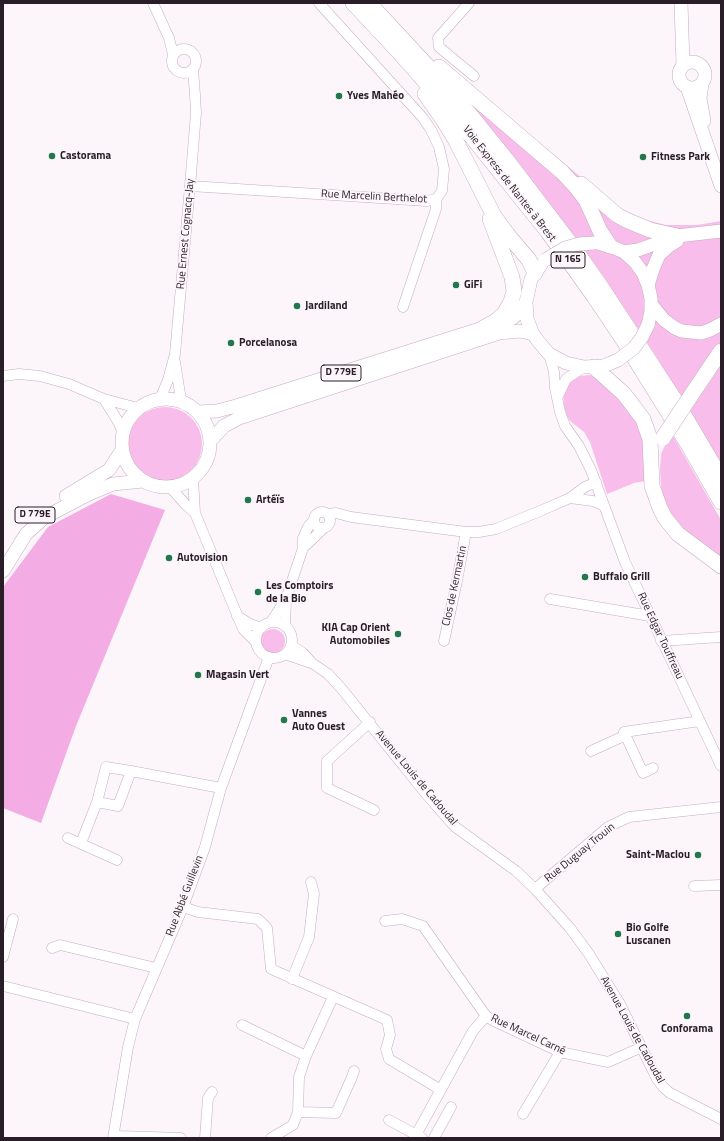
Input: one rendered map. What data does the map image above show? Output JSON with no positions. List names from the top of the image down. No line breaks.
{"streets":{"highway":["Voie Express de Nantes à Brest","N 165"],"main road":["D 779E"],"street":["Rue Marcelin Berthelot","Rue Ernest Cognacq-Jay","Clos de Kermartin","Rue Edgar Touffreau","Avenue Louis de Cadoudal","Rue Duguay Trouin","Rue Abbé Guillevin","Rue Marcel Carné"]},"crossings":[["Rue Marcelin Berthelot","Rue Ernest Cognacq-Jay"],["Rue Ernest Cognacq-Jay","D 779E"],["D 779E","Rue Edgar Touffreau"],["Avenue Louis de Cadoudal","Rue Duguay Trouin"],["Avenue Louis de Cadoudal","Rue Abbé Guillevin"],["Avenue Louis de Cadoudal","Rue Marcel Carné"]],"places":["Yves Mahéo","Castorama","Fitness Park","GiFi","Jardiland","Porcelanosa","Artéïs","Autovision","Buffalo Grill","Les Comptoirs de la Bio","KIA Cap Orient Automobiles","Magasin Vert","Vannes Auto Ouest","Saint-Maclou","Bio Golfe Luscanen","Conforama"]}
